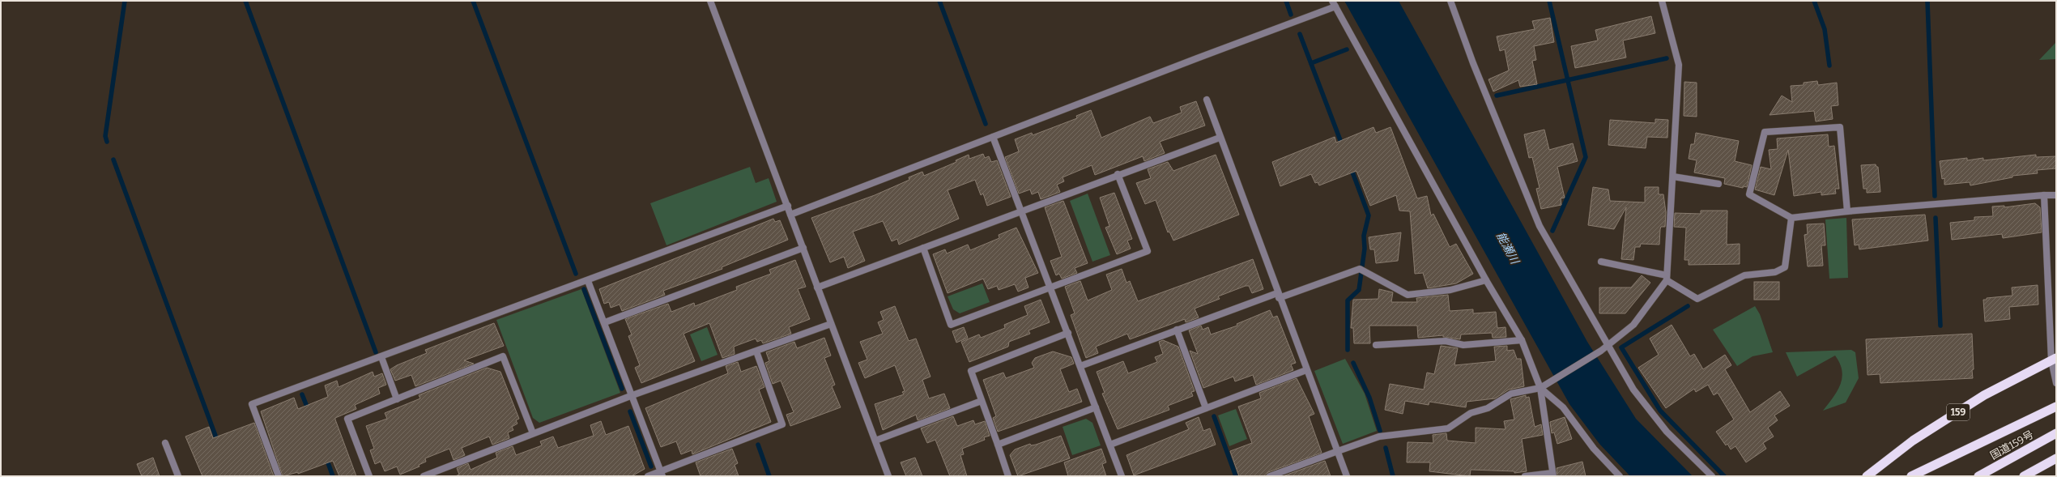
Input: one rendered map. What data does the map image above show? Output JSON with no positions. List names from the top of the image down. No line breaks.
{"streets":{"highway":["159","国道159号"]},"water":["能瀬川"]}
